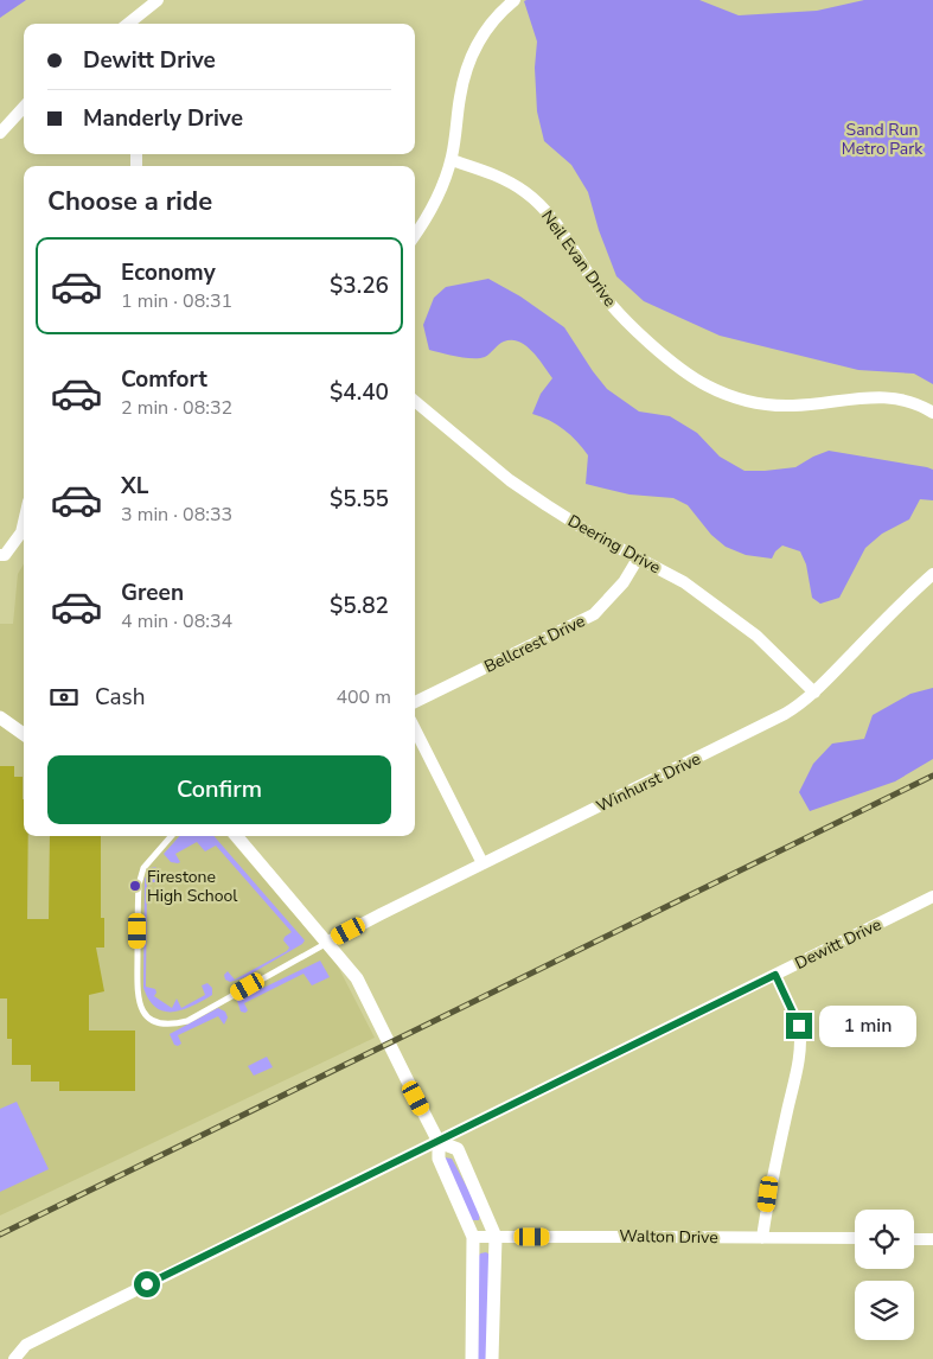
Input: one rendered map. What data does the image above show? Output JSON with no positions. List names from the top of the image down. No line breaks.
{"streets":{"street":["Neil Evan Drive","Deering Drive","Bellcrest Drive","Winhurst Drive","Dewitt Drive","Walton Drive"]},"crossings":[["Deering Drive","Bellcrest Drive"],["Deering Drive","Winhurst Drive"]],"parks":["Sand Run Metro Park"],"places":["Firestone High School"],"page":{"banner":["Dewitt Drive","Manderly Drive"],"heading":"Choose a ride","list":[{"name":"Economy","note":"1 min · 08:31","value":"$3.26"},{"name":"Comfort","note":"2 min · 08:32","value":"$4.40"},{"name":"XL","note":"3 min · 08:33","value":"$5.55"},{"name":"Green","note":"4 min · 08:34","value":"$5.82"}],"pay":["Cash","400 m"],"buttons":"Confirm","bubble":"1 min"}}
